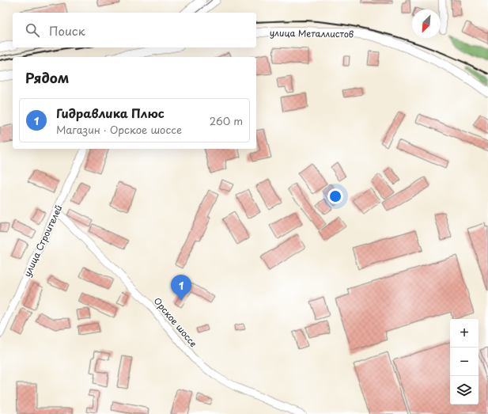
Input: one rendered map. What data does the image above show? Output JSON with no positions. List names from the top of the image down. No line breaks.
{"streets":{"main road":["улица Металлистов"],"street":["улица Строителей","Орское шоссе"]},"crossings":[["улица Строителей","Орское шоссе"]],"north":"bottom left","page":{"search":"Поиск","heading":"Рядом","list":[{"mark":"1","name":"Гидравлика Плюс","note":"Магазин · Орское шоссе","value":"260 m"}],"pins":"1","map_buttons":["+","−"]}}
